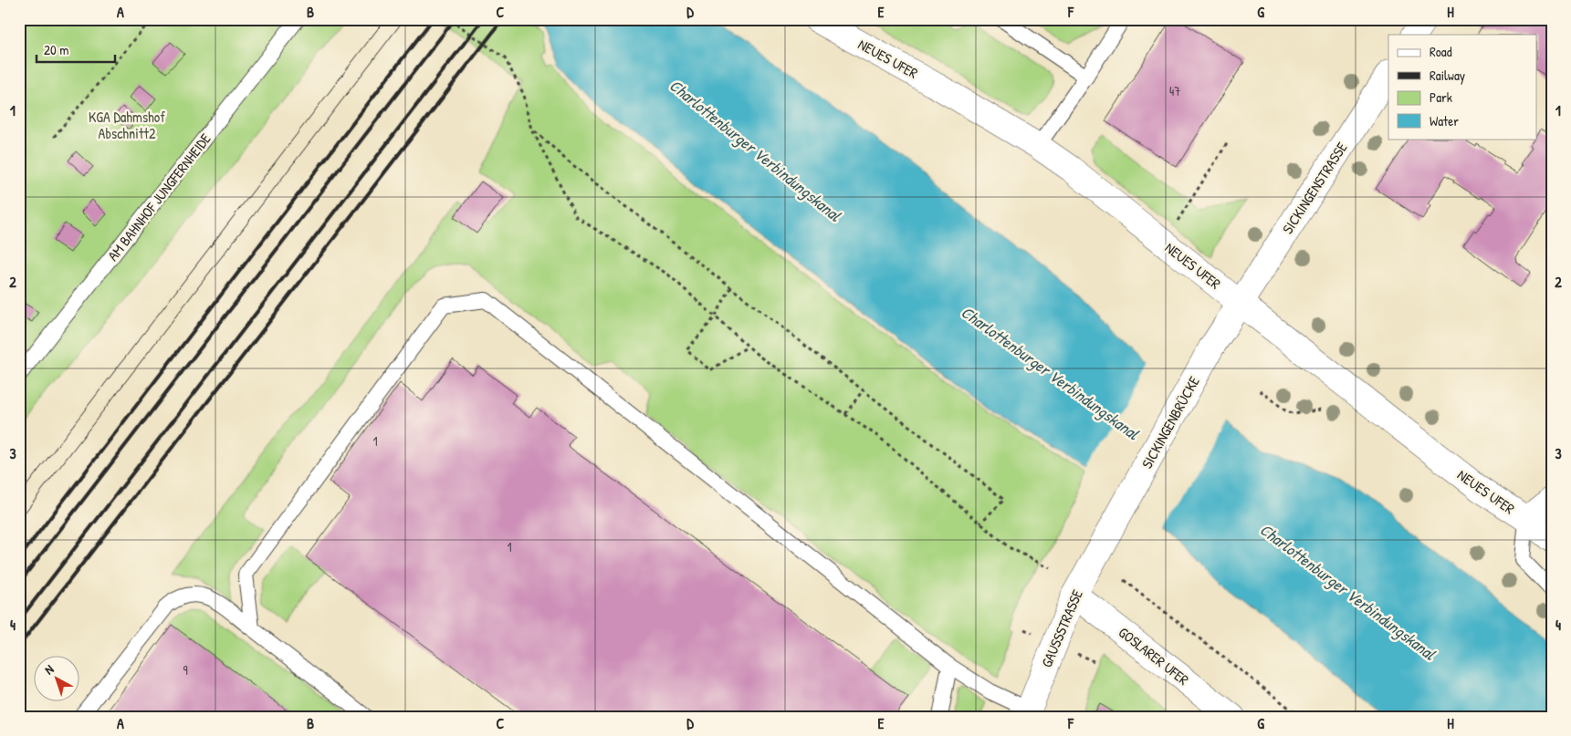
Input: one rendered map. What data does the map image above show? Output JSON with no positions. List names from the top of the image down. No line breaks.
{"streets":{"street":["NEUES UFER","SICKINGENSTRASSE","SICKINGENBRÜCKE","GAUSSSTRASSE","GOSLARER UFER"],"lane":["AM BAHNHOF JUNGFERNHEIDE"]},"crossings":[["NEUES UFER","SICKINGENSTRASSE"],["NEUES UFER","SICKINGENBRÜCKE"],["SICKINGENSTRASSE","SICKINGENBRÜCKE"],["SICKINGENBRÜCKE","GAUSSSTRASSE"],["GAUSSSTRASSE","GOSLARER UFER"]],"water":["Charlottenburger Verbindungskanal"],"parks":["KGA Dahmshof Abschnitt2"],"house_numbers":["47","1","1","9"],"legend":["Road","Railway","Park","Water"],"scale_bar":"20 m","north":"top left","grid":{"columns":["A","B","C","D","E","F","G","H"],"rows":["1","2","3","4"]}}
